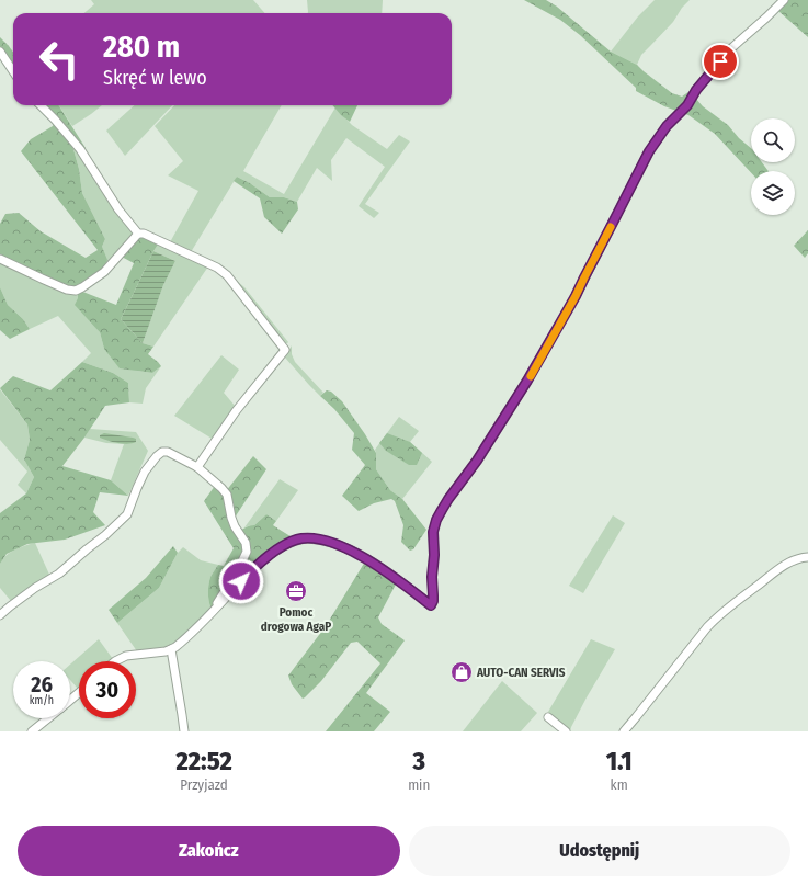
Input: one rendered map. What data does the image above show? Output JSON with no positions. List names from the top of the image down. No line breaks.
{"places":{"office":["Pomoc drogowa AgaP"],"shop":["AUTO-CAN SERVIS"]},"page":{"turn":["280 m","Skręć w lewo"],"speed":"26 km/h","limit":"30","eta":["22:52","Przyjazd","3","min","1.1","km"],"buttons":["Zakończ","Udostępnij"]}}
